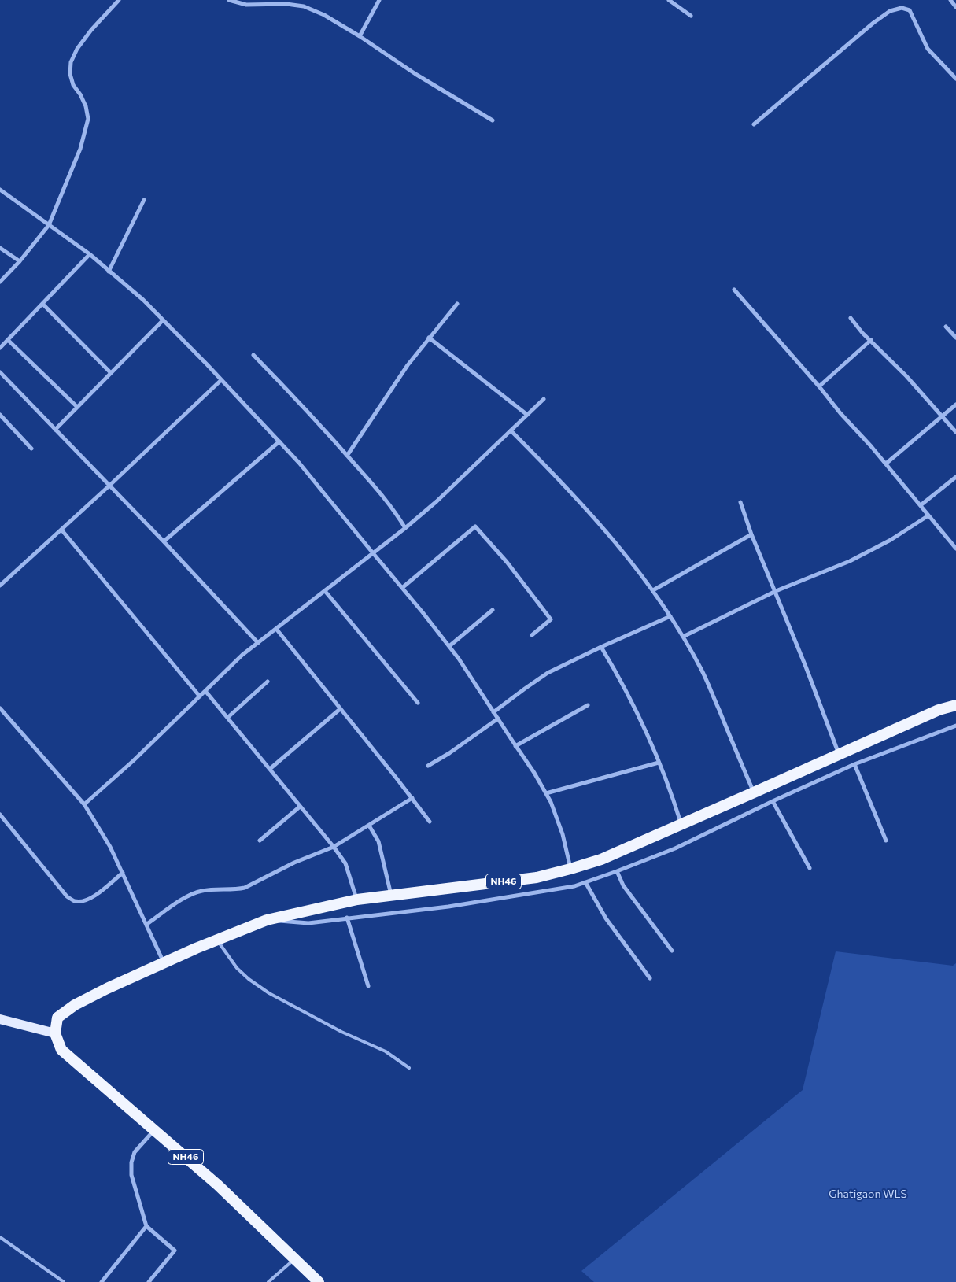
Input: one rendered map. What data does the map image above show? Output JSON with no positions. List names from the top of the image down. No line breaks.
{"streets":{"highway":["NH46"]},"parks":["Ghatigaon WLS"]}
